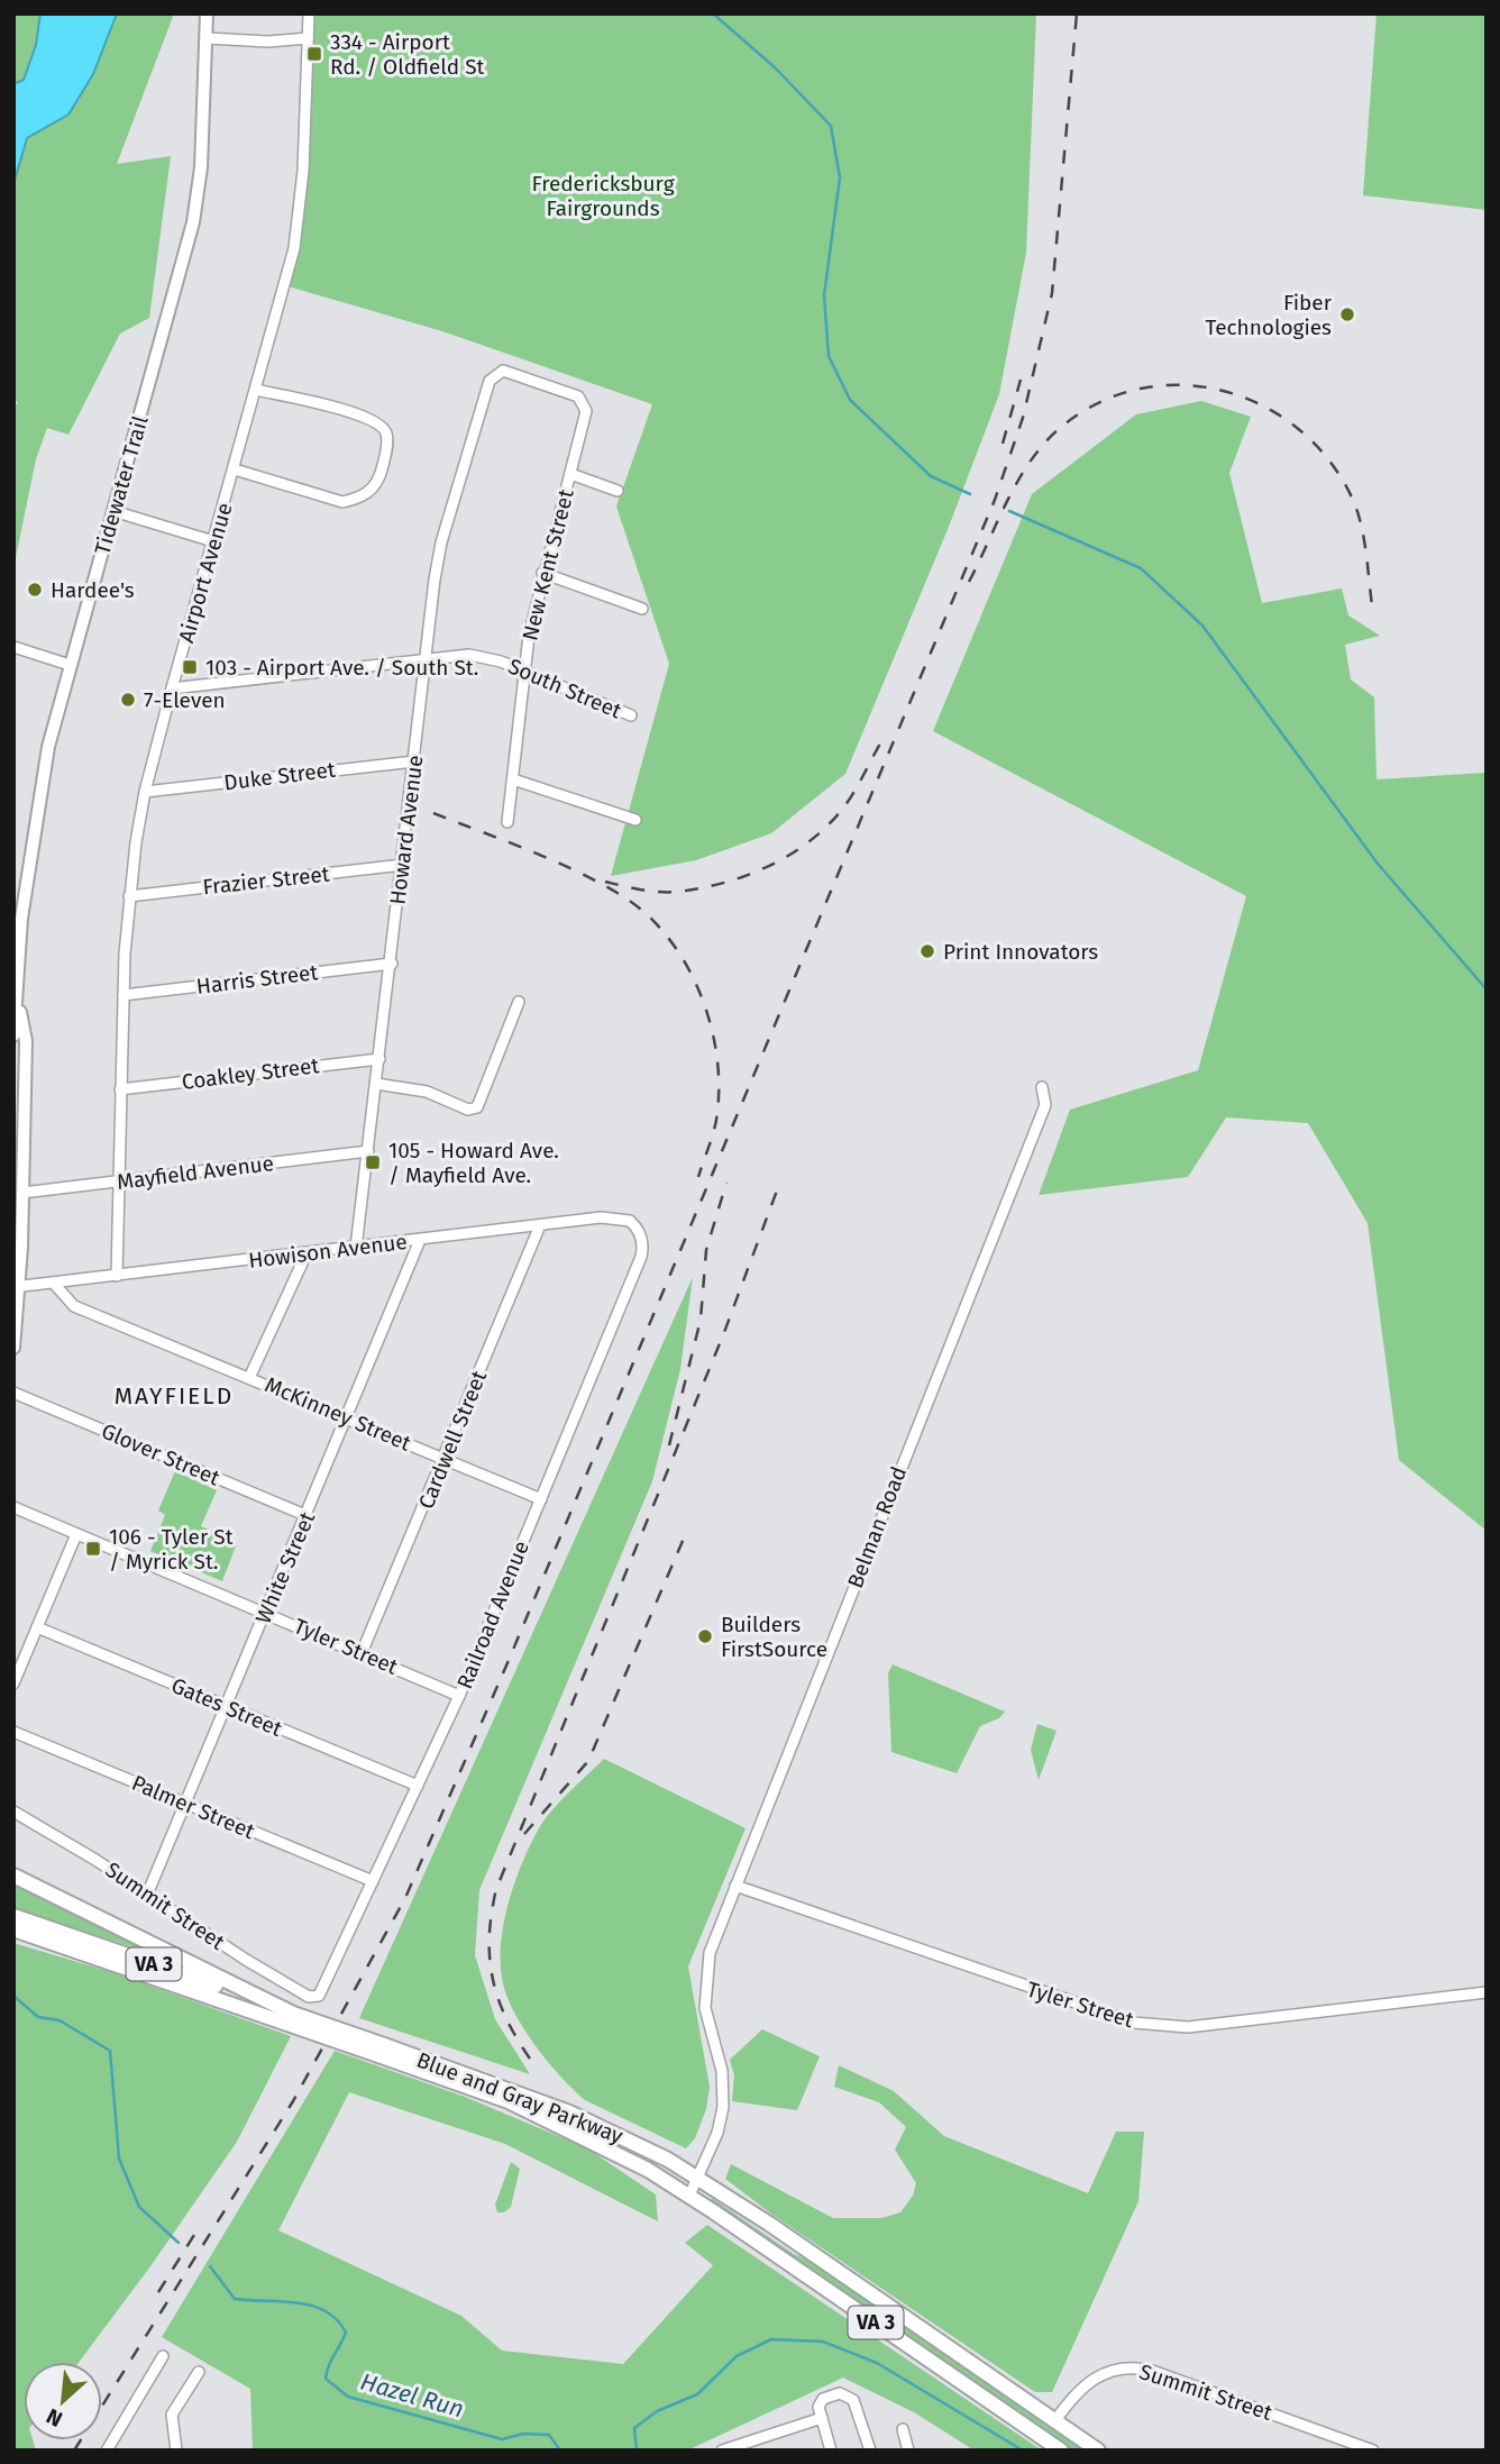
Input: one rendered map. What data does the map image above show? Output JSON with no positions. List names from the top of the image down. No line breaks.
{"streets":{"highway":["VA 3","Blue and Gray Parkway"],"main road":["Tidewater Trail"],"street":["New Kent Street","Airport Avenue","South Street","Duke Street","Howard Avenue","Frazier Street","Harris Street","Coakley Street","Mayfield Avenue","Howison Avenue","McKinney Street","Cardwell Street","Glover Street","Belman Road","White Street","Railroad Avenue","Tyler Street","Gates Street","Palmer Street","Summit Street"]},"crossings":[["New Kent Street","South Street"],["New Kent Street","Howard Avenue"],["Airport Avenue","South Street"],["Airport Avenue","Duke Street"],["Airport Avenue","Frazier Street"],["Airport Avenue","Harris Street"],["Airport Avenue","Coakley Street"],["Airport Avenue","Mayfield Avenue"],["Airport Avenue","Howison Avenue"],["South Street","Howard Avenue"],["Duke Street","Howard Avenue"],["Howard Avenue","Frazier Street"],["Howard Avenue","Harris Street"],["Howard Avenue","Coakley Street"],["Howard Avenue","Mayfield Avenue"],["Howard Avenue","Howison Avenue"],["Howison Avenue","McKinney Street"],["Howison Avenue","Cardwell Street"],["Howison Avenue","White Street"],["Howison Avenue","Railroad Avenue"],["McKinney Street","Cardwell Street"],["McKinney Street","White Street"],["McKinney Street","Railroad Avenue"],["Cardwell Street","Tyler Street"],["Glover Street","White Street"],["Belman Road","Tyler Street"],["Belman Road","Blue and Gray Parkway"],["White Street","Tyler Street"],["White Street","Gates Street"],["White Street","Palmer Street"],["White Street","Summit Street"],["Railroad Avenue","Tyler Street"],["Railroad Avenue","Gates Street"],["Railroad Avenue","Palmer Street"],["Railroad Avenue","Summit Street"],["Summit Street","Blue and Gray Parkway"]],"districts":["MAYFIELD"],"water":["Hazel Run"],"parks":["Fredericksburg Fairgrounds"],"places":{"transit":["334 - Airport Rd. / Oldfield St","103 - Airport Ave. / South St.","105 - Howard Ave. / Mayfield Ave.","106 - Tyler St / Myrick St."],"other":["Fiber Technologies","Hardee's","7-Eleven","Print Innovators","Builders FirstSource"]},"north":"bottom left"}
